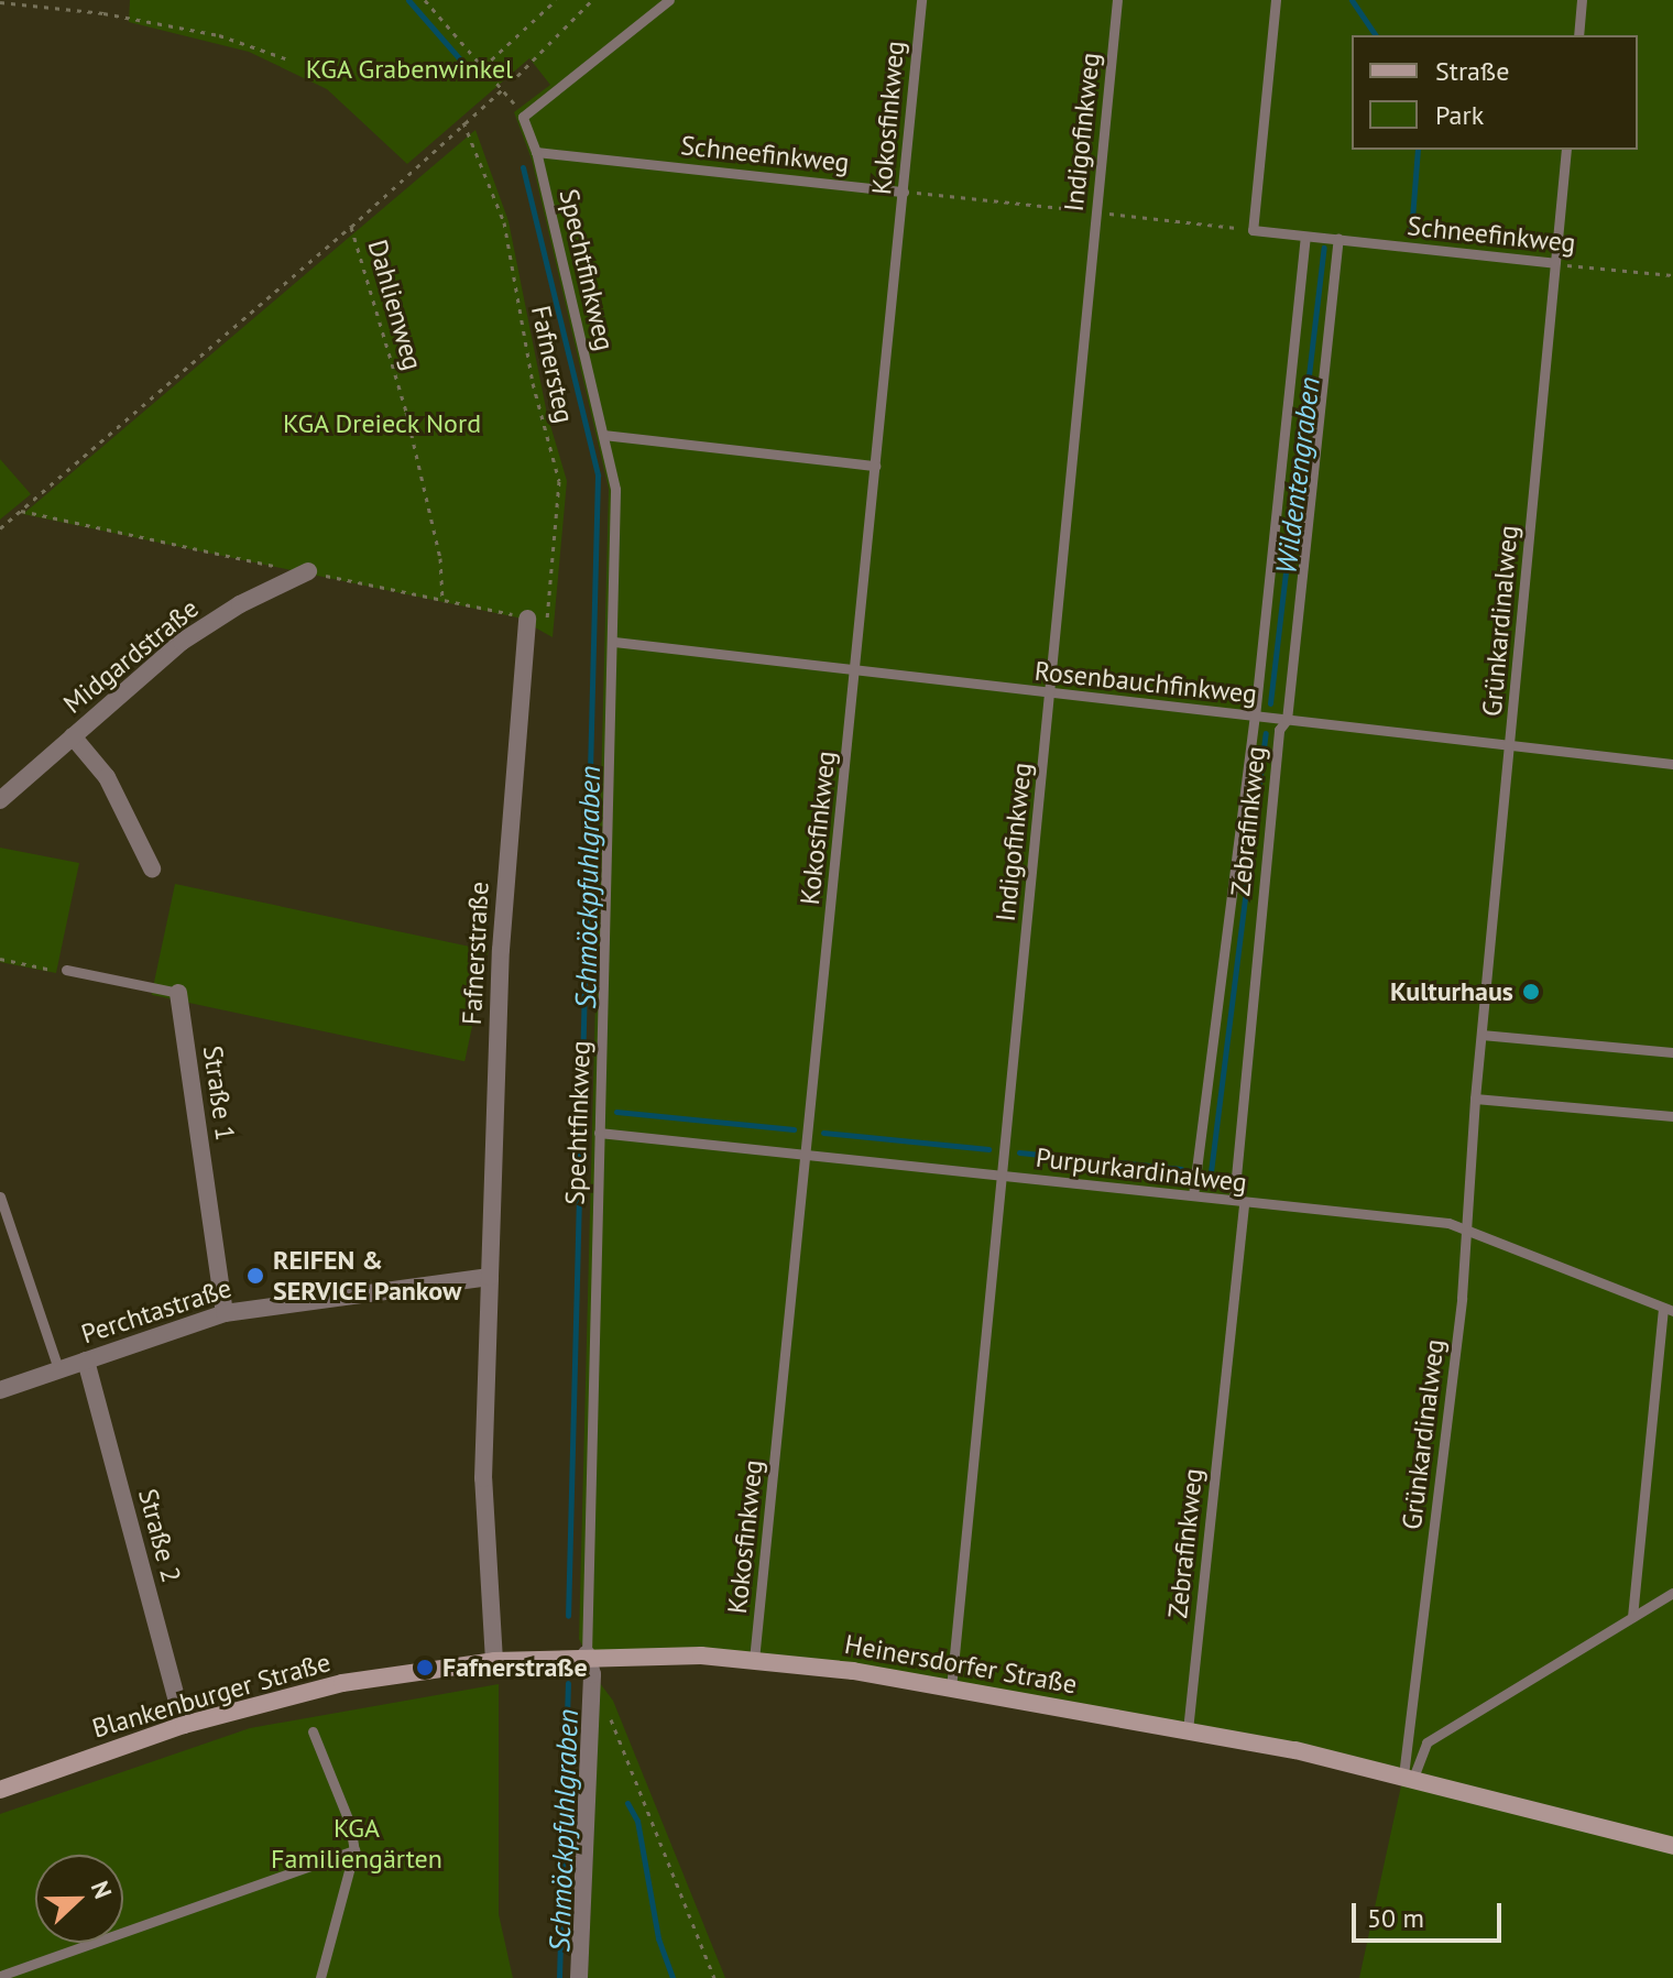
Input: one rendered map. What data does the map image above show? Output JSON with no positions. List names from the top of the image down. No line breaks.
{"streets":{"main road":["Heinersdorfer Straße","Blankenburger Straße"],"street":["Midgardstraße","Fafnerstraße","Straße 1","Perchtastraße","Straße 2"],"lane":["Kokosfinkweg","Indigofinkweg","Schneefinkweg","Spechtfinkweg","Grünkardinalweg","Rosenbauchfinkweg","Zebrafinkweg","Purpurkardinalweg"],"path":["Dahlienweg","Fafnersteg"]},"crossings":[["Kokosfinkweg","Schneefinkweg"],["Kokosfinkweg","Rosenbauchfinkweg"],["Kokosfinkweg","Purpurkardinalweg"],["Kokosfinkweg","Heinersdorfer Straße"],["Indigofinkweg","Rosenbauchfinkweg"],["Indigofinkweg","Purpurkardinalweg"],["Indigofinkweg","Heinersdorfer Straße"],["Schneefinkweg","Spechtfinkweg"],["Schneefinkweg","Grünkardinalweg"],["Schneefinkweg","Zebrafinkweg"],["Spechtfinkweg","Rosenbauchfinkweg"],["Spechtfinkweg","Purpurkardinalweg"],["Spechtfinkweg","Heinersdorfer Straße"],["Grünkardinalweg","Rosenbauchfinkweg"],["Grünkardinalweg","Purpurkardinalweg"],["Grünkardinalweg","Heinersdorfer Straße"],["Rosenbauchfinkweg","Zebrafinkweg"],["Zebrafinkweg","Purpurkardinalweg"],["Zebrafinkweg","Heinersdorfer Straße"],["Fafnerstraße","Perchtastraße"],["Fafnerstraße","Heinersdorfer Straße"],["Fafnerstraße","Blankenburger Straße"],["Straße 1","Perchtastraße"],["Perchtastraße","Straße 2"],["Straße 2","Blankenburger Straße"],["Heinersdorfer Straße","Blankenburger Straße"]],"water":["Wildentengraben","Schmöckpfuhlgraben"],"parks":["KGA Grabenwinkel","KGA Dreieck Nord","KGA Familiengärten"],"places":["Kulturhaus","REIFEN & SERVICE Pankow","Fafnerstraße"],"legend":["Straße","Park"],"scale_bar":"50 m","north":"right"}
